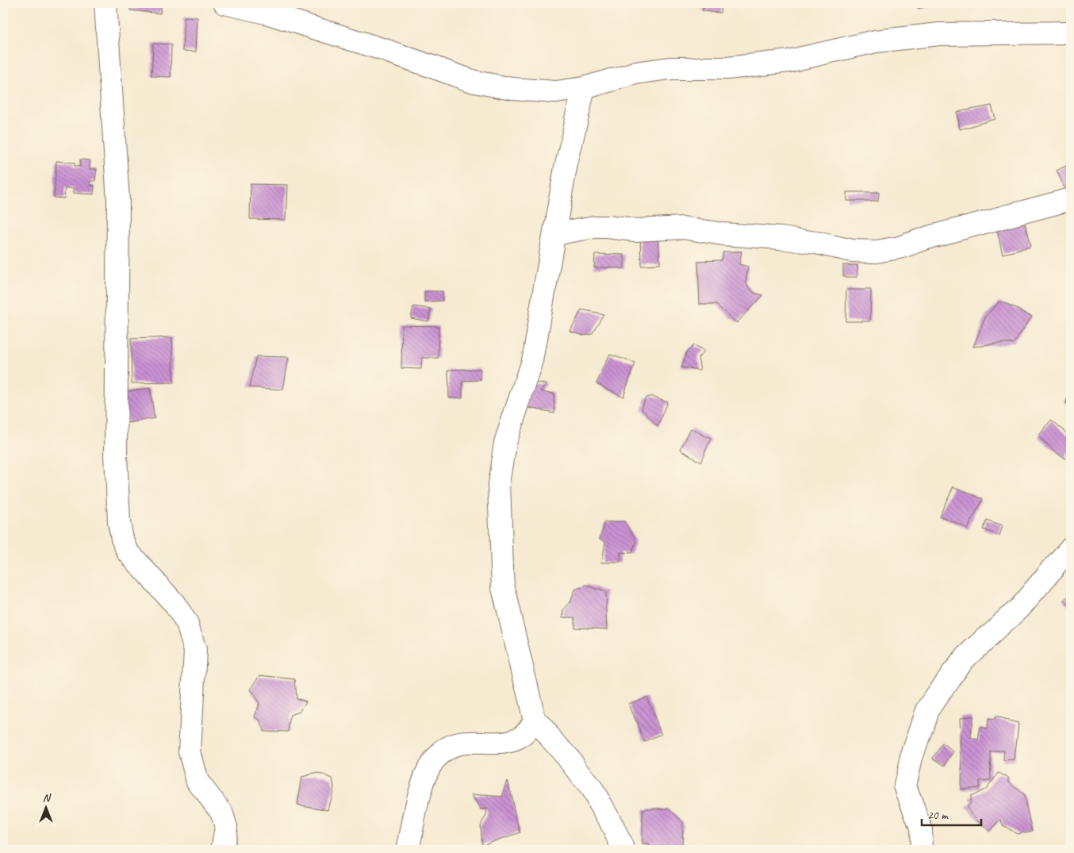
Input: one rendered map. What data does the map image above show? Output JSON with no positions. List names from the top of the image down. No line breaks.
{"scale_bar":"20 m","north":"top"}
